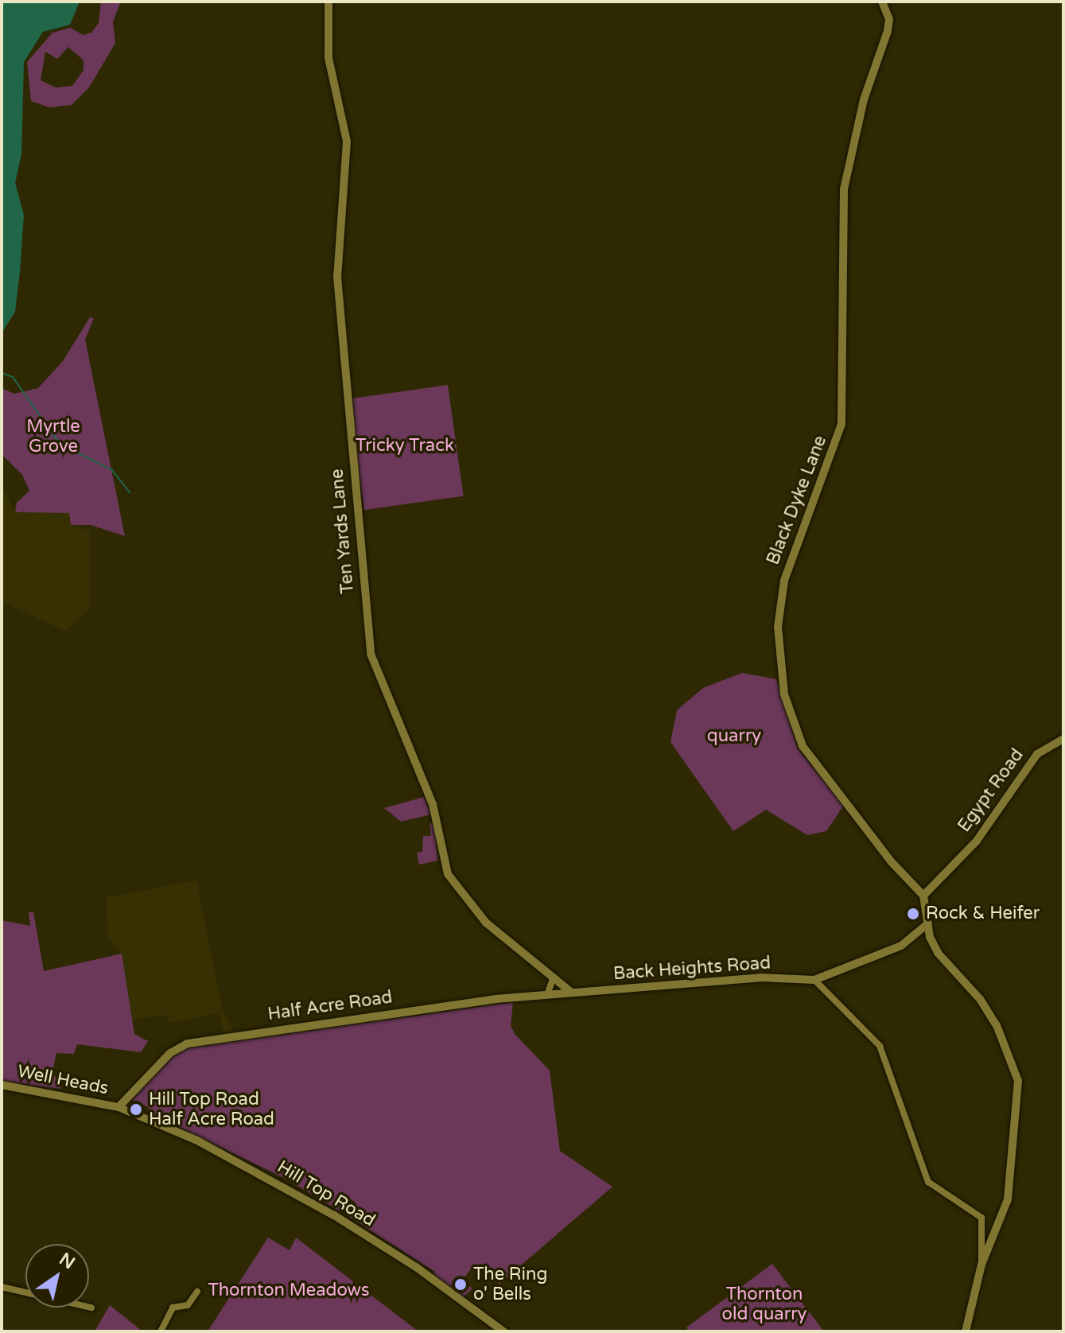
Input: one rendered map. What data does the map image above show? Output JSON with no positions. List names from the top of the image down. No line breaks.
{"streets":{"street":["Black Dyke Lane","Ten Yards Lane","Egypt Road","Back Heights Road","Half Acre Road","Well Heads","Hill Top Road"]},"crossings":[["Black Dyke Lane","Egypt Road"],["Ten Yards Lane","Back Heights Road"],["Ten Yards Lane","Half Acre Road"],["Back Heights Road","Half Acre Road"],["Half Acre Road","Well Heads"],["Half Acre Road","Hill Top Road"],["Well Heads","Hill Top Road"]],"parks":["Myrtle Grove","Tricky Track","quarry","Thornton Meadows","Thornton old quarry"],"places":["Rock & Heifer","Hill Top Road Half Acre Road","The Ring o' Bells"],"north":"top right"}
